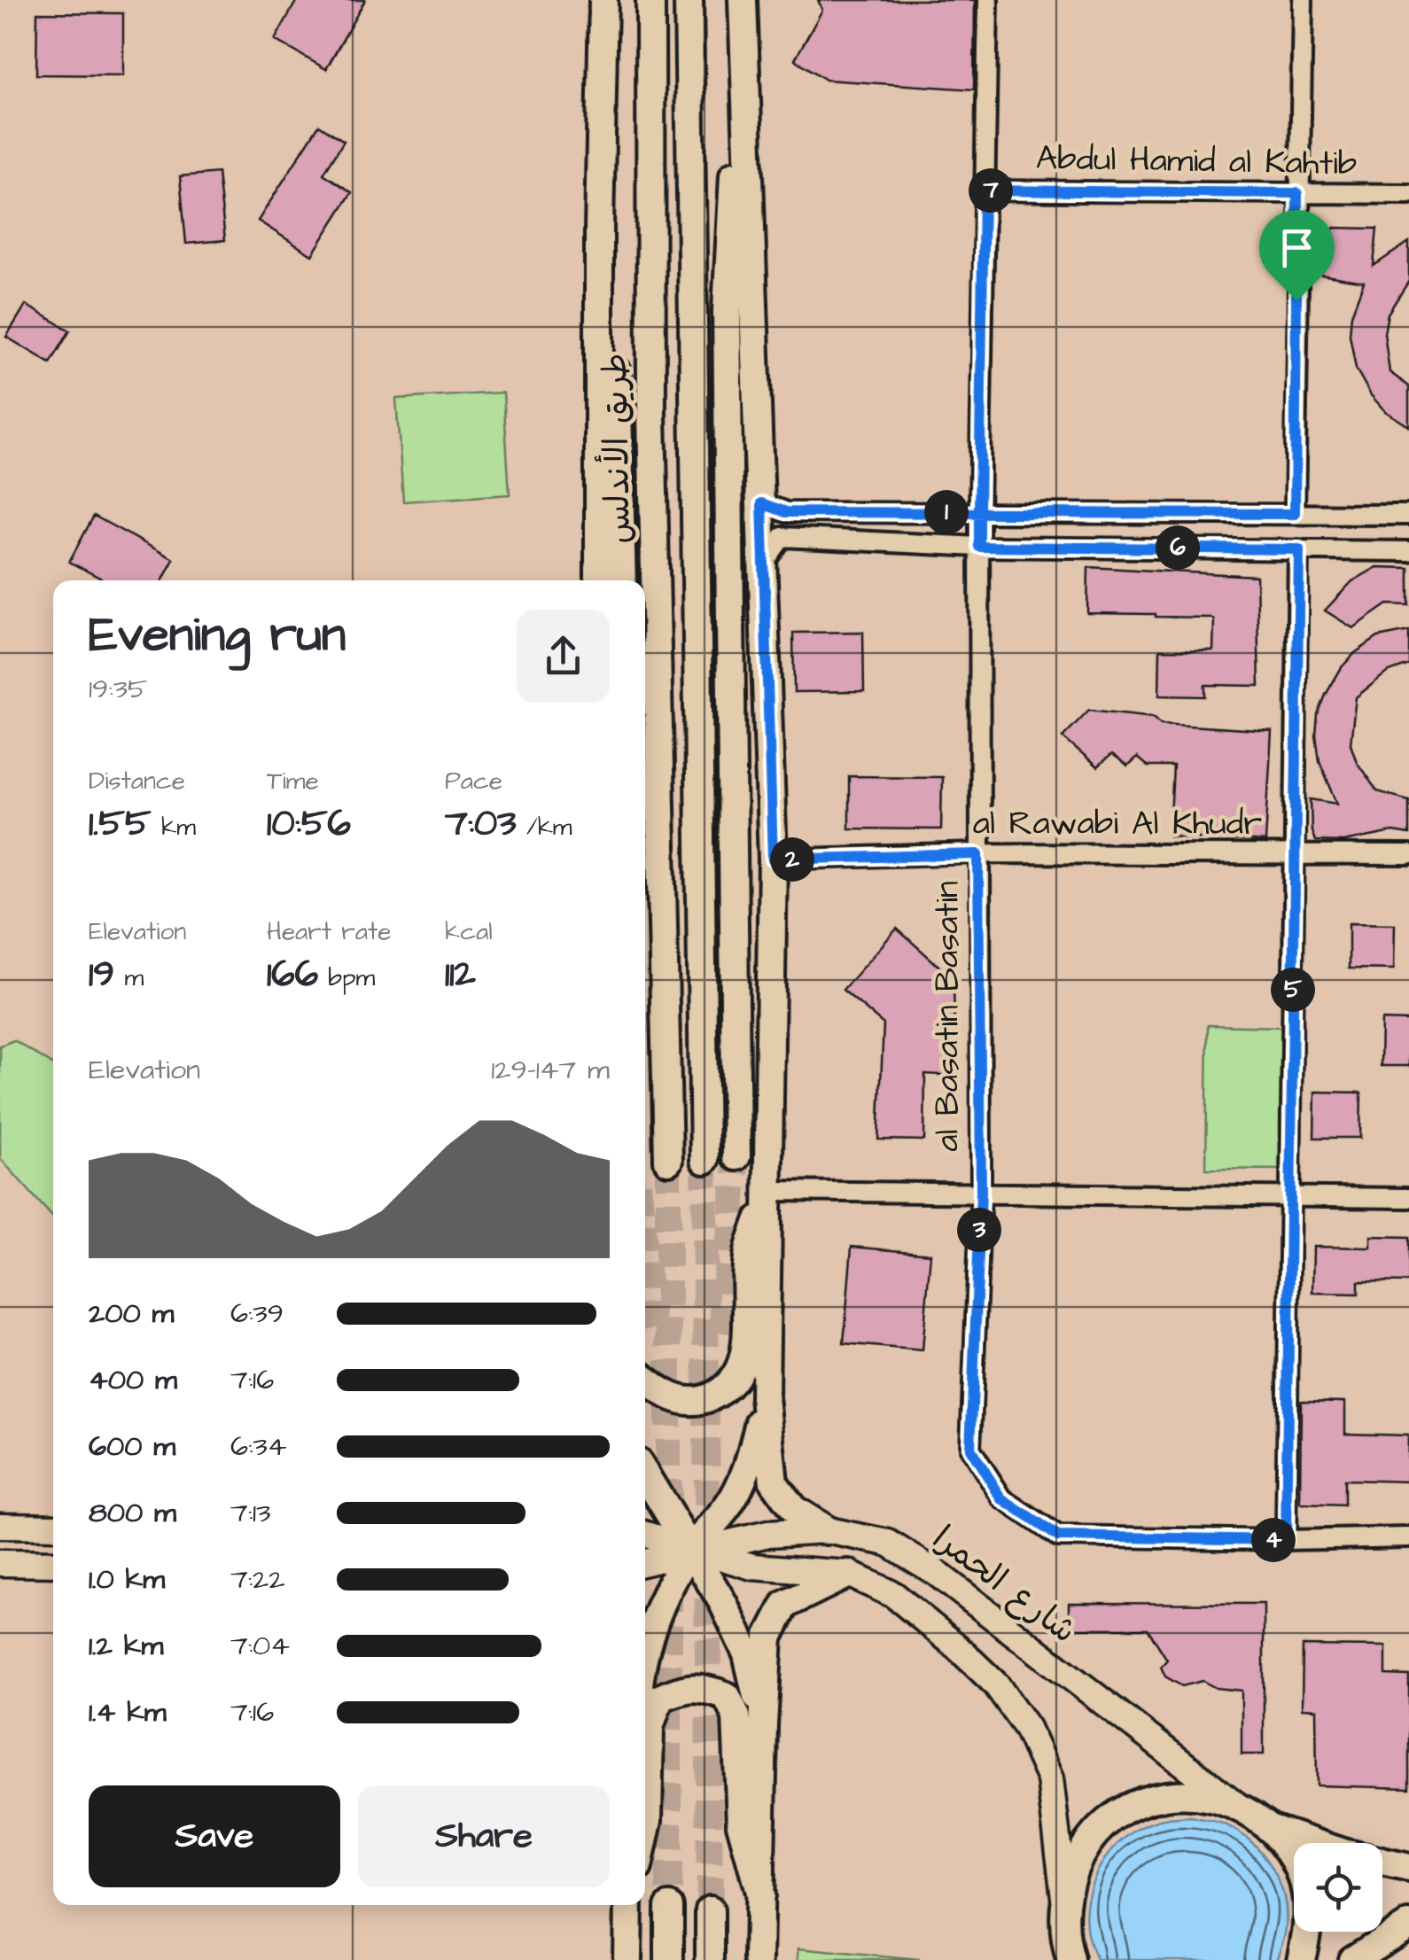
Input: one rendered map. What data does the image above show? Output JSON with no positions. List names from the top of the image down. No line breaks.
{"streets":{"main road":["طريق الأندلس","شارع الحمرا"],"street":["Abdul Hamid al Kahtib","al Rawabi Al Khudr","al Basatin Basatin"]},"crossings":[["Abdul Hamid al Kahtib","al Basatin Basatin"],["al Rawabi Al Khudr","al Basatin Basatin"]],"page":{"pins":["7","1","6","2","5","3","4"],"heading":["Evening run","19:35"],"stats":[["Distance","1.55 km"],["Time","10:56"],["Pace","7:03 /km"],["Elevation","19 m"],["Heart rate","166 bpm"],["kcal","112"]],"chart":["Elevation","129–147 m"],"list":[{"name":"200 m","note":"6:39"},{"name":"400 m","note":"7:16"},{"name":"600 m","note":"6:34"},{"name":"800 m","note":"7:13"},{"name":"1.0 km","note":"7:22"},{"name":"1.2 km","note":"7:04"},{"name":"1.4 km","note":"7:16"}],"buttons":["Save","Share"]}}
